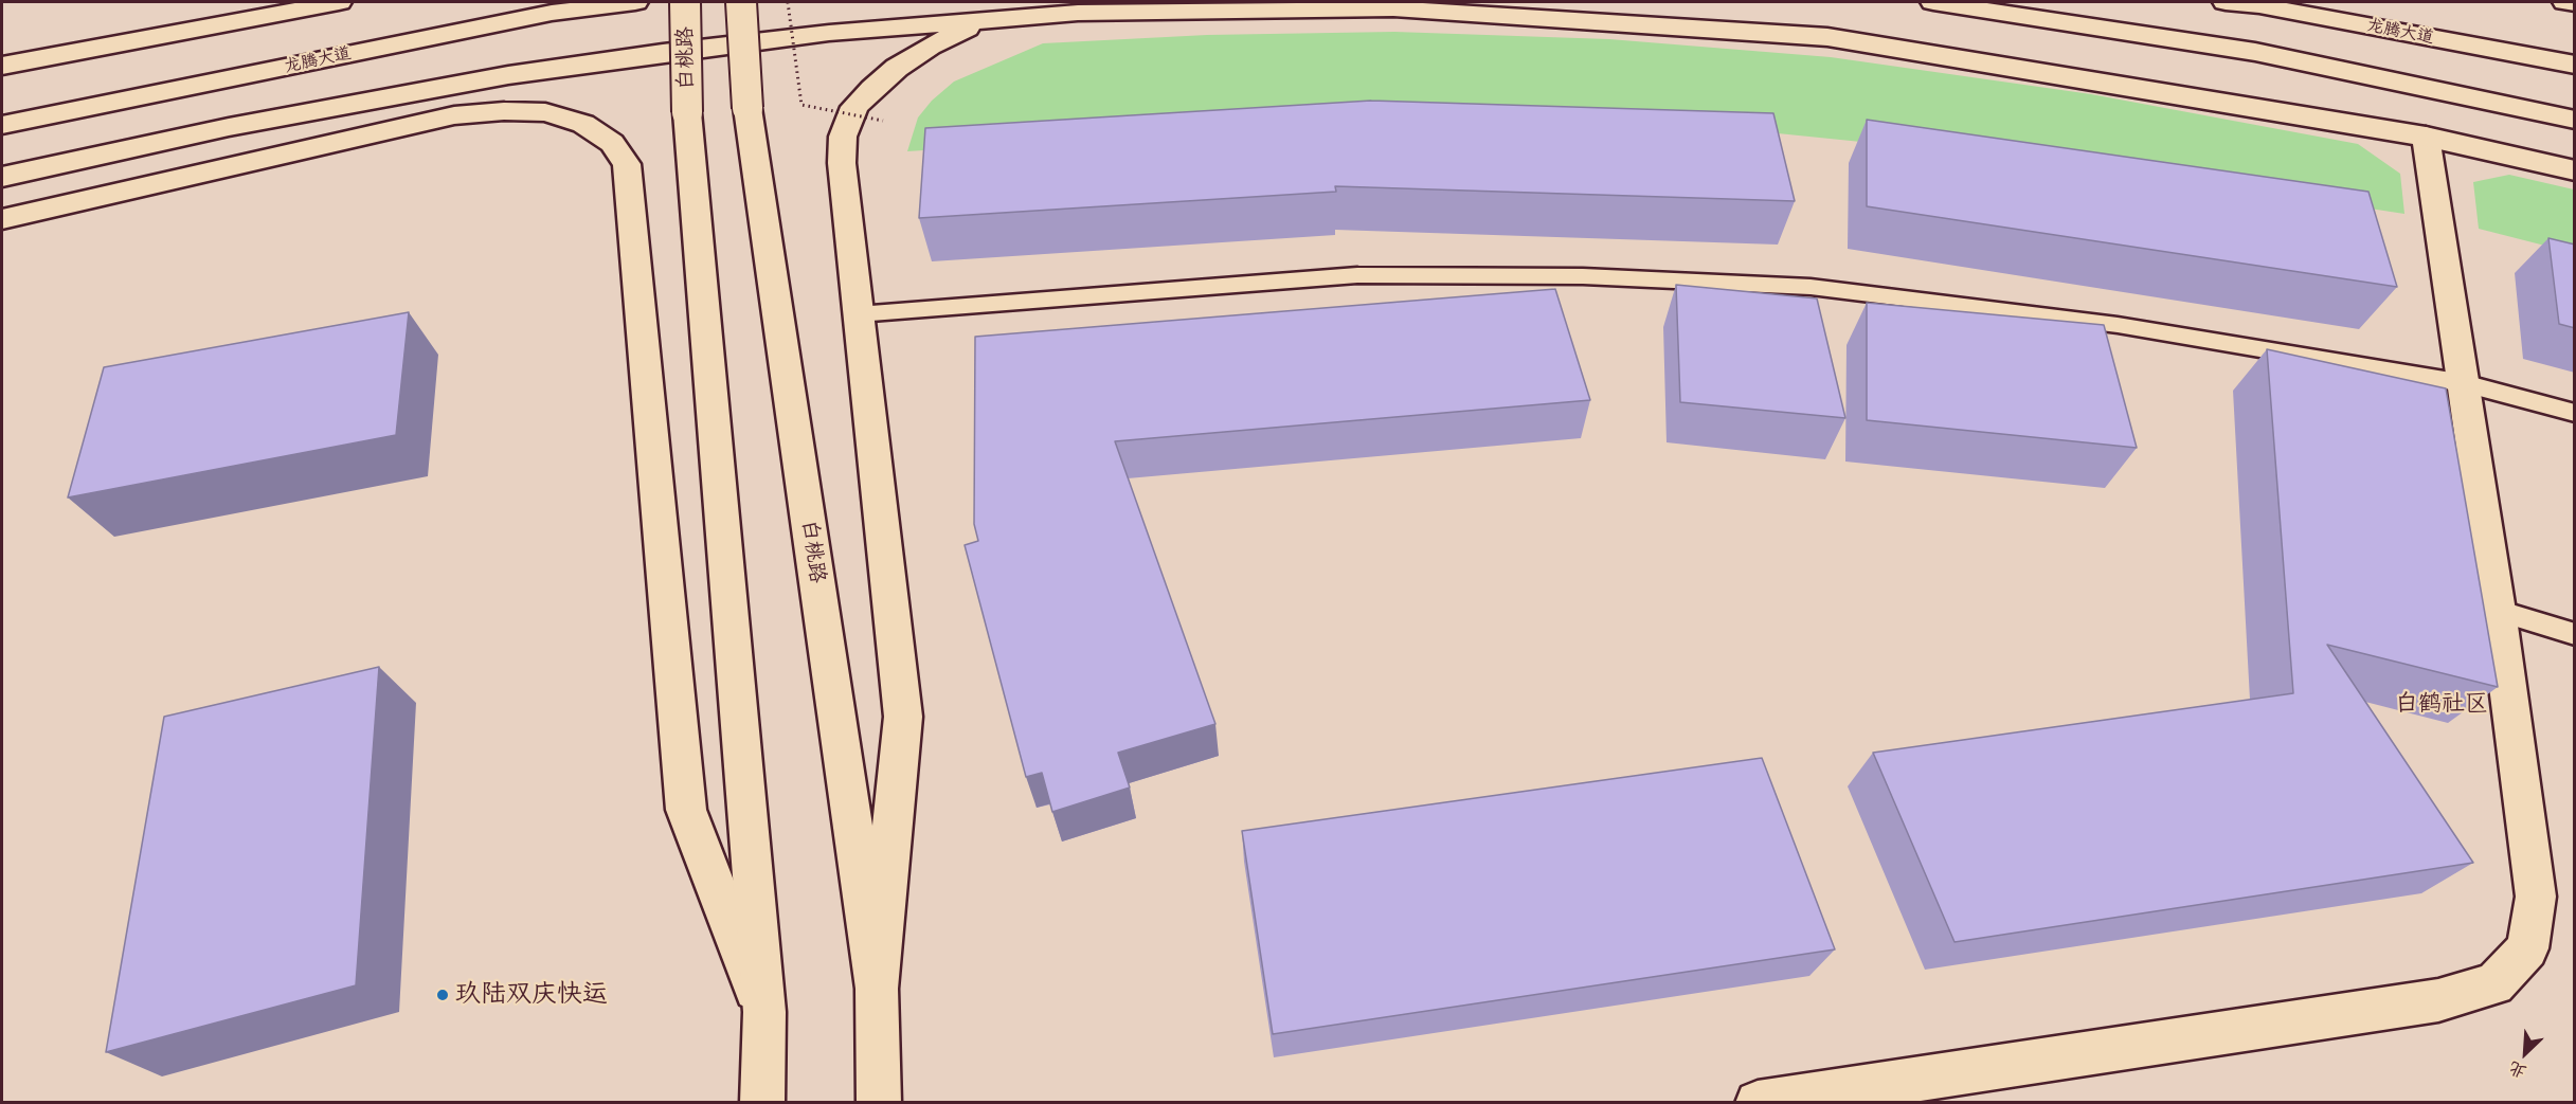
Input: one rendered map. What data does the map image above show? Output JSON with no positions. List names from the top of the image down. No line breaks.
{"streets":{"main road":["龙腾大道","白桃路"]},"districts":["白鹤社区"],"places":["玖陆双庆快运"],"north":"bottom left"}
